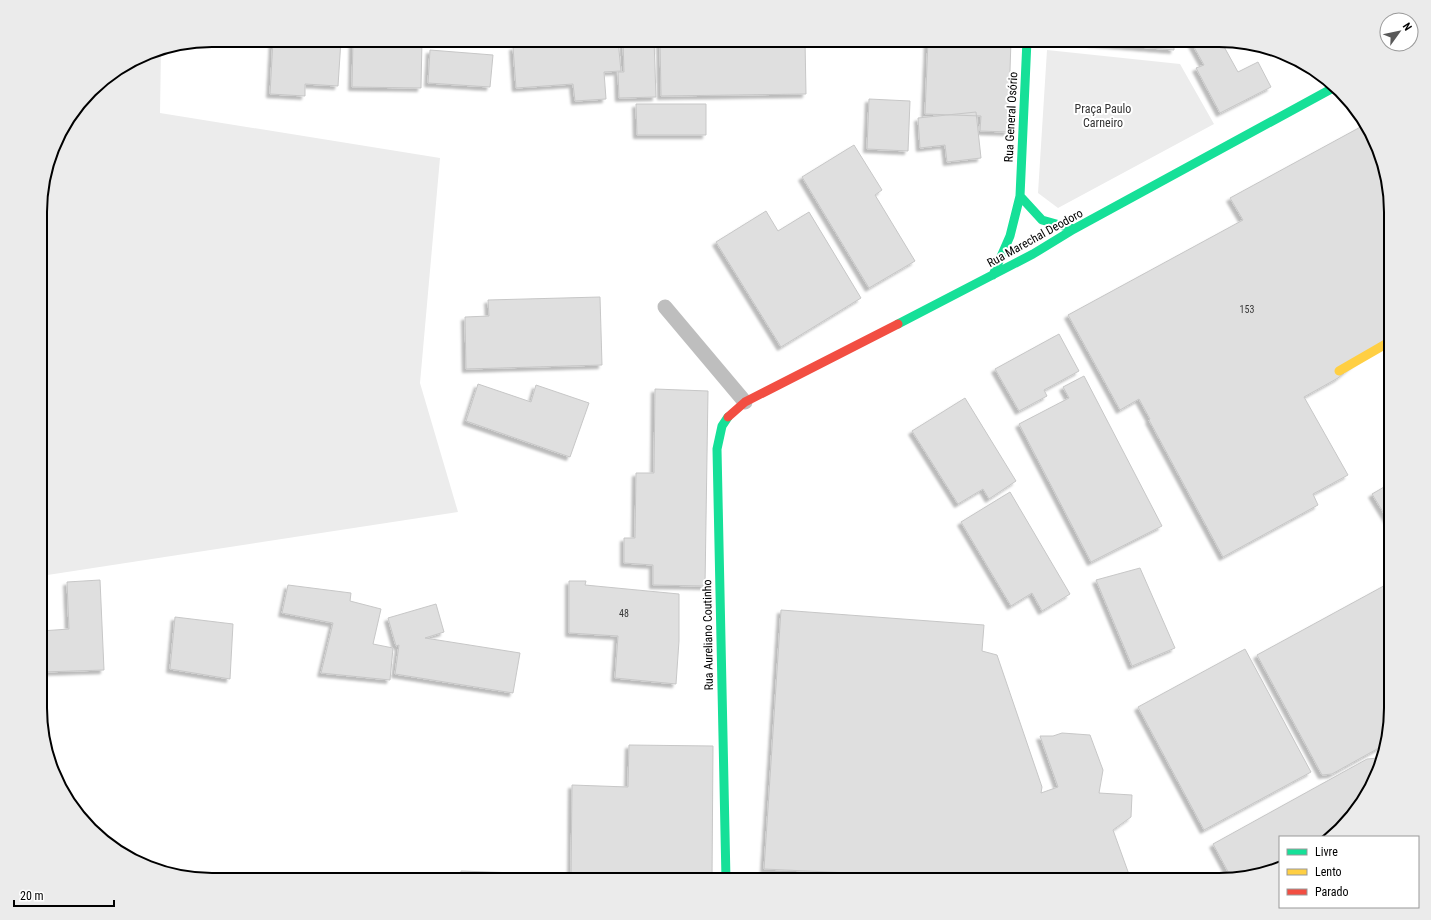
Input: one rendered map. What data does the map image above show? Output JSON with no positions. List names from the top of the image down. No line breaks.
{"streets":{"main road":["Rua General Osório","Rua Marechal Deodoro","Rua Aureliano Coutinho"]},"crossings":[["Rua General Osório","Rua Marechal Deodoro"],["Rua Marechal Deodoro","Rua Aureliano Coutinho"]],"parks":["Praça Paulo Carneiro"],"house_numbers":["153","48"],"legend":["Livre","Lento","Parado"],"scale_bar":"20 m","north":"top right"}
